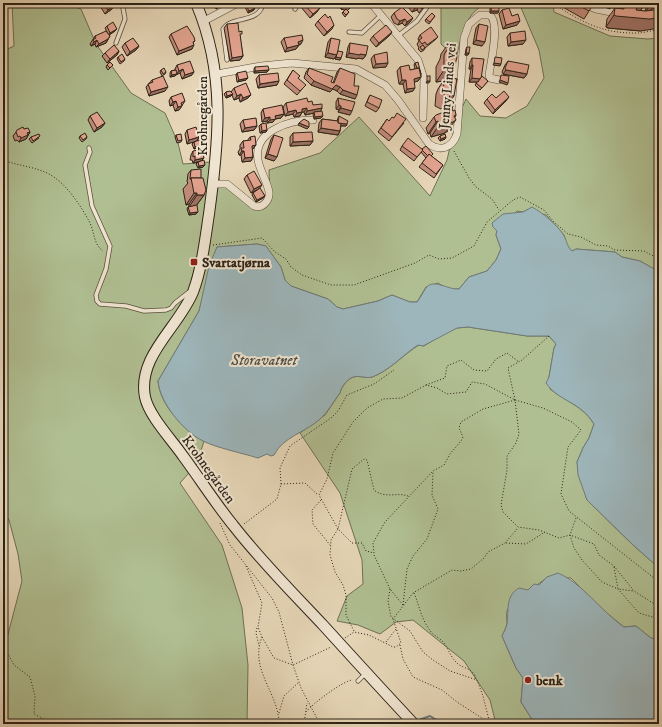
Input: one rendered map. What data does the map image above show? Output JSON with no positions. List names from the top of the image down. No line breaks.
{"streets":{"main road":["Krohnegården"],"street":["Jenny Linds vei"]},"crossings":[["Jenny Linds vei","Krohnegården"]],"water":["Storavatnet"],"places":{"transit":["Svartatjørna"],"other":["benk"]}}
